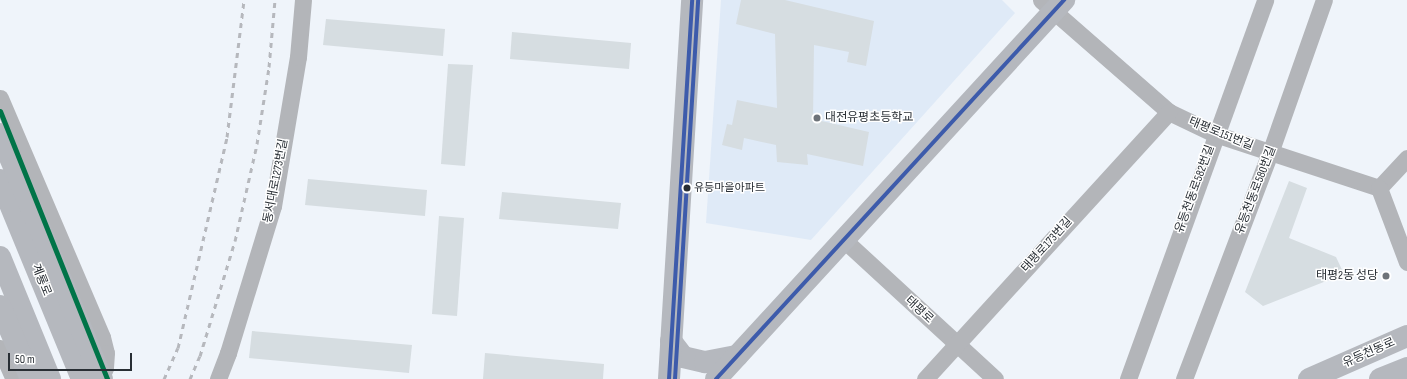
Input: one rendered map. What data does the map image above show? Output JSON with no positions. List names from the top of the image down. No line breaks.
{"streets":{"main road":["계룡로","유등천동로"],"street":["태평로151번길","동서대로1273번길","유등천동로582번길","유등천동로580번길","태평로173번길","태평로"]},"crossings":[["태평로151번길","유등천동로582번길"],["태평로151번길","유등천동로580번길"],["태평로151번길","태평로173번길"],["태평로173번길","태평로"]],"places":["대전유평초등학교","유등마을아파트","태평2동 성당"],"scale_bar":"50 m"}
